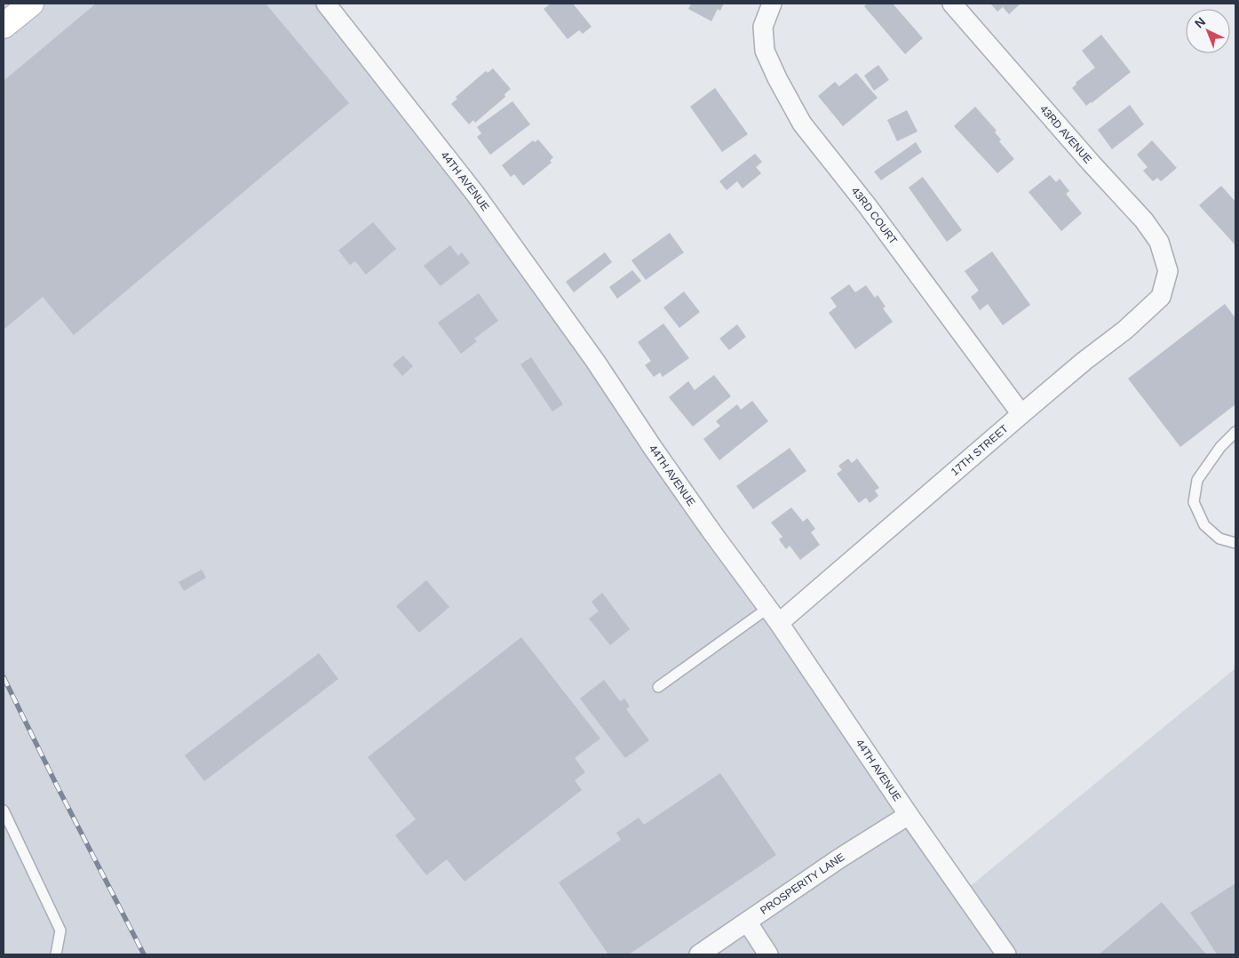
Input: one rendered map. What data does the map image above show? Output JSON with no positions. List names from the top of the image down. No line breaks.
{"streets":{"street":["43RD AVENUE","44TH AVENUE","43RD COURT","17TH STREET","PROSPERITY LANE"]},"crossings":[["43RD AVENUE","17TH STREET"],["44TH AVENUE","17TH STREET"],["44TH AVENUE","PROSPERITY LANE"],["43RD COURT","17TH STREET"]],"north":"top left"}
